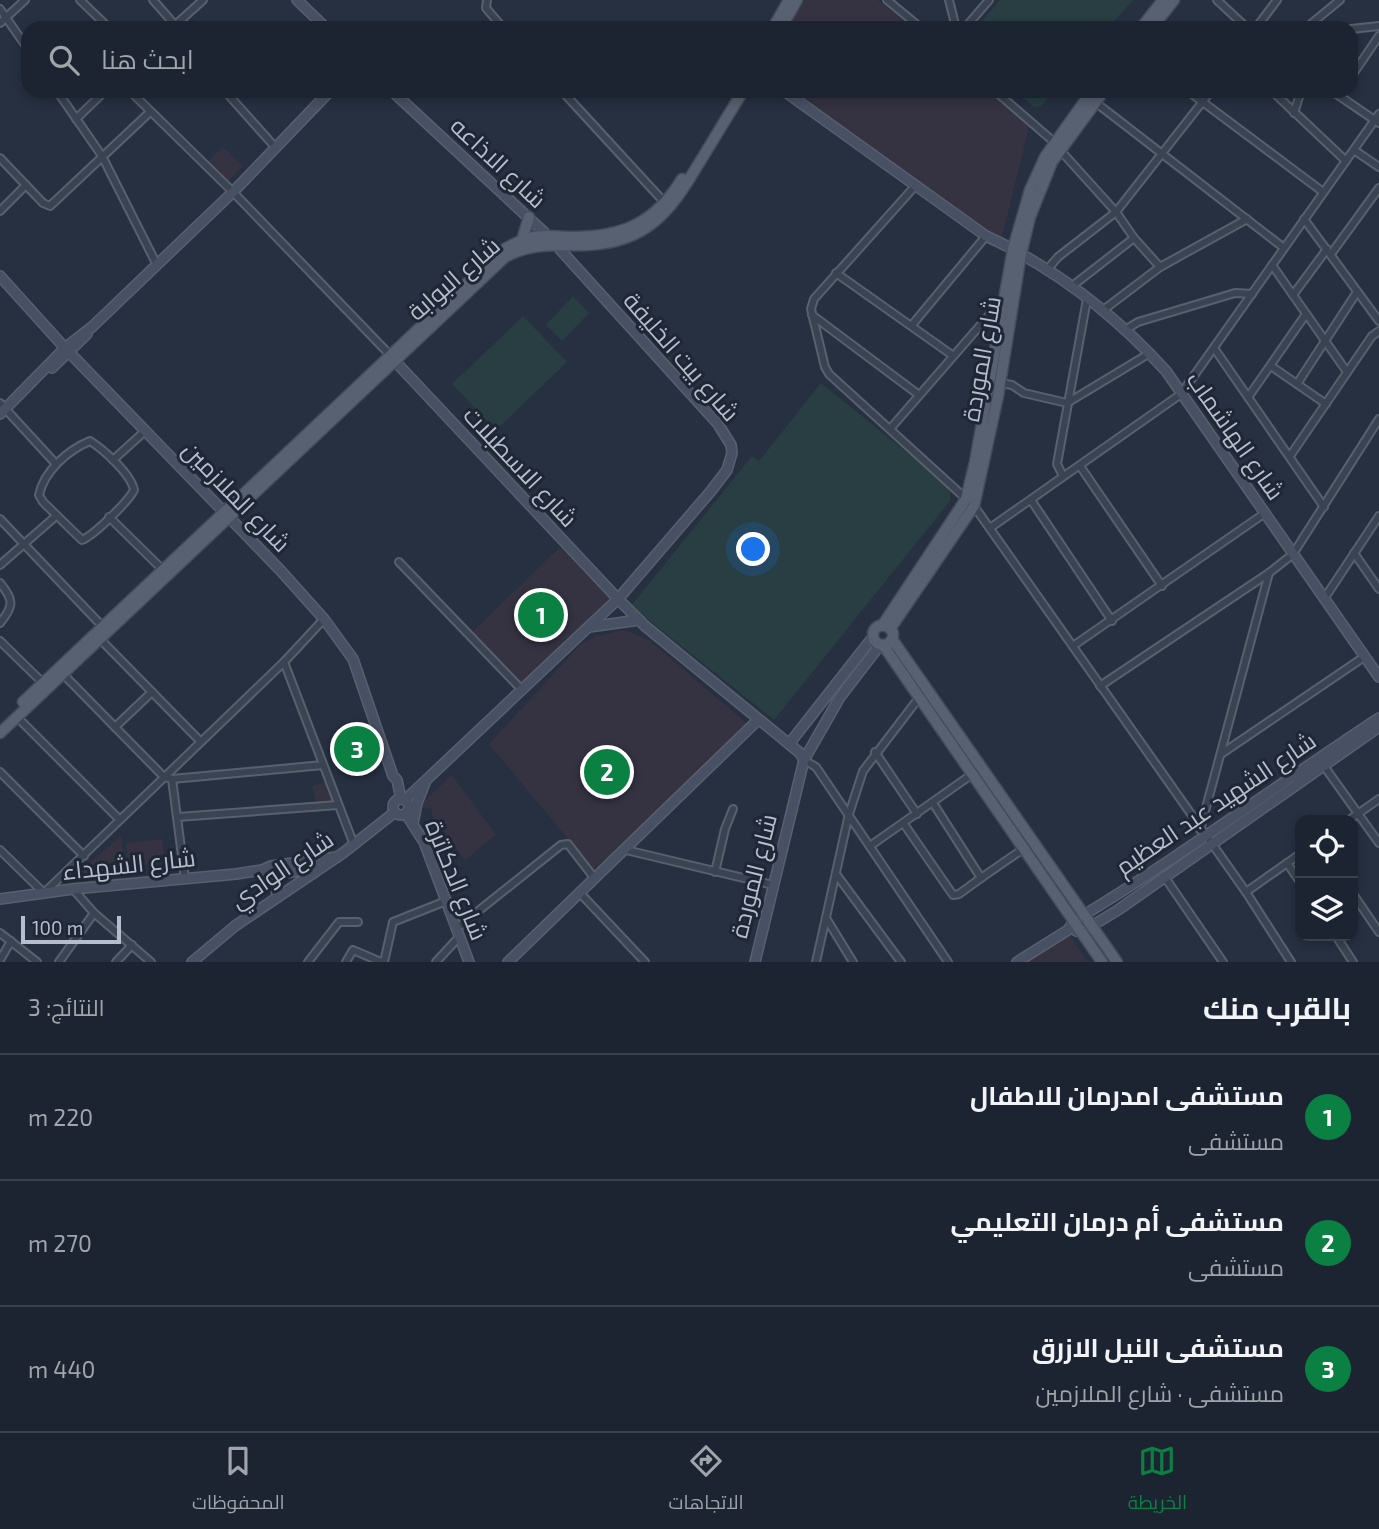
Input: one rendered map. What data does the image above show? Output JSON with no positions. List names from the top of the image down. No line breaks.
{"streets":{"main road":["شارع البوابة","شارع الموردة"],"street":["شارع الاذاعه","شارع بيت الخليفة","شارع الهاشماب","شارع الاسطبلات","شارع الملازمين","شارع الشهيد عبد العظيم","شارع الشهداء","شارع الوادي","شارع الدكاترة"]},"crossings":[["شارع الاذاعه","شارع البوابة"],["شارع الاذاعه","شارع بيت الخليفة"],["شارع البوابة","شارع بيت الخليفة"],["شارع البوابة","شارع الاسطبلات"],["شارع البوابة","شارع الملازمين"],["شارع بيت الخليفة","شارع الاسطبلات"],["شارع الموردة","شارع الهاشماب"],["شارع الموردة","شارع الاسطبلات"],["شارع الملازمين","شارع الوادي"],["شارع الملازمين","شارع الدكاترة"],["شارع الشهداء","شارع الوادي"],["شارع الوادي","شارع الدكاترة"]],"scale_bar":"100 m","page":{"search":"ابحث هنا","pins":["1","3","2"],"scale":"100 m","heading":["بالقرب منك","النتائج: 3"],"list":[{"mark":"1","name":"مستشفى امدرمان للاطفال","note":"مستشفى","value":"220 m"},{"mark":"2","name":"مستشفى أم درمان التعليمي","note":"مستشفى","value":"270 m"},{"mark":"3","name":"مستشفى النيل الازرق","note":"مستشفى · شارع الملازمين","value":"440 m"}],"nav":["الخريطة","الاتجاهات","المحفوظات"]}}
